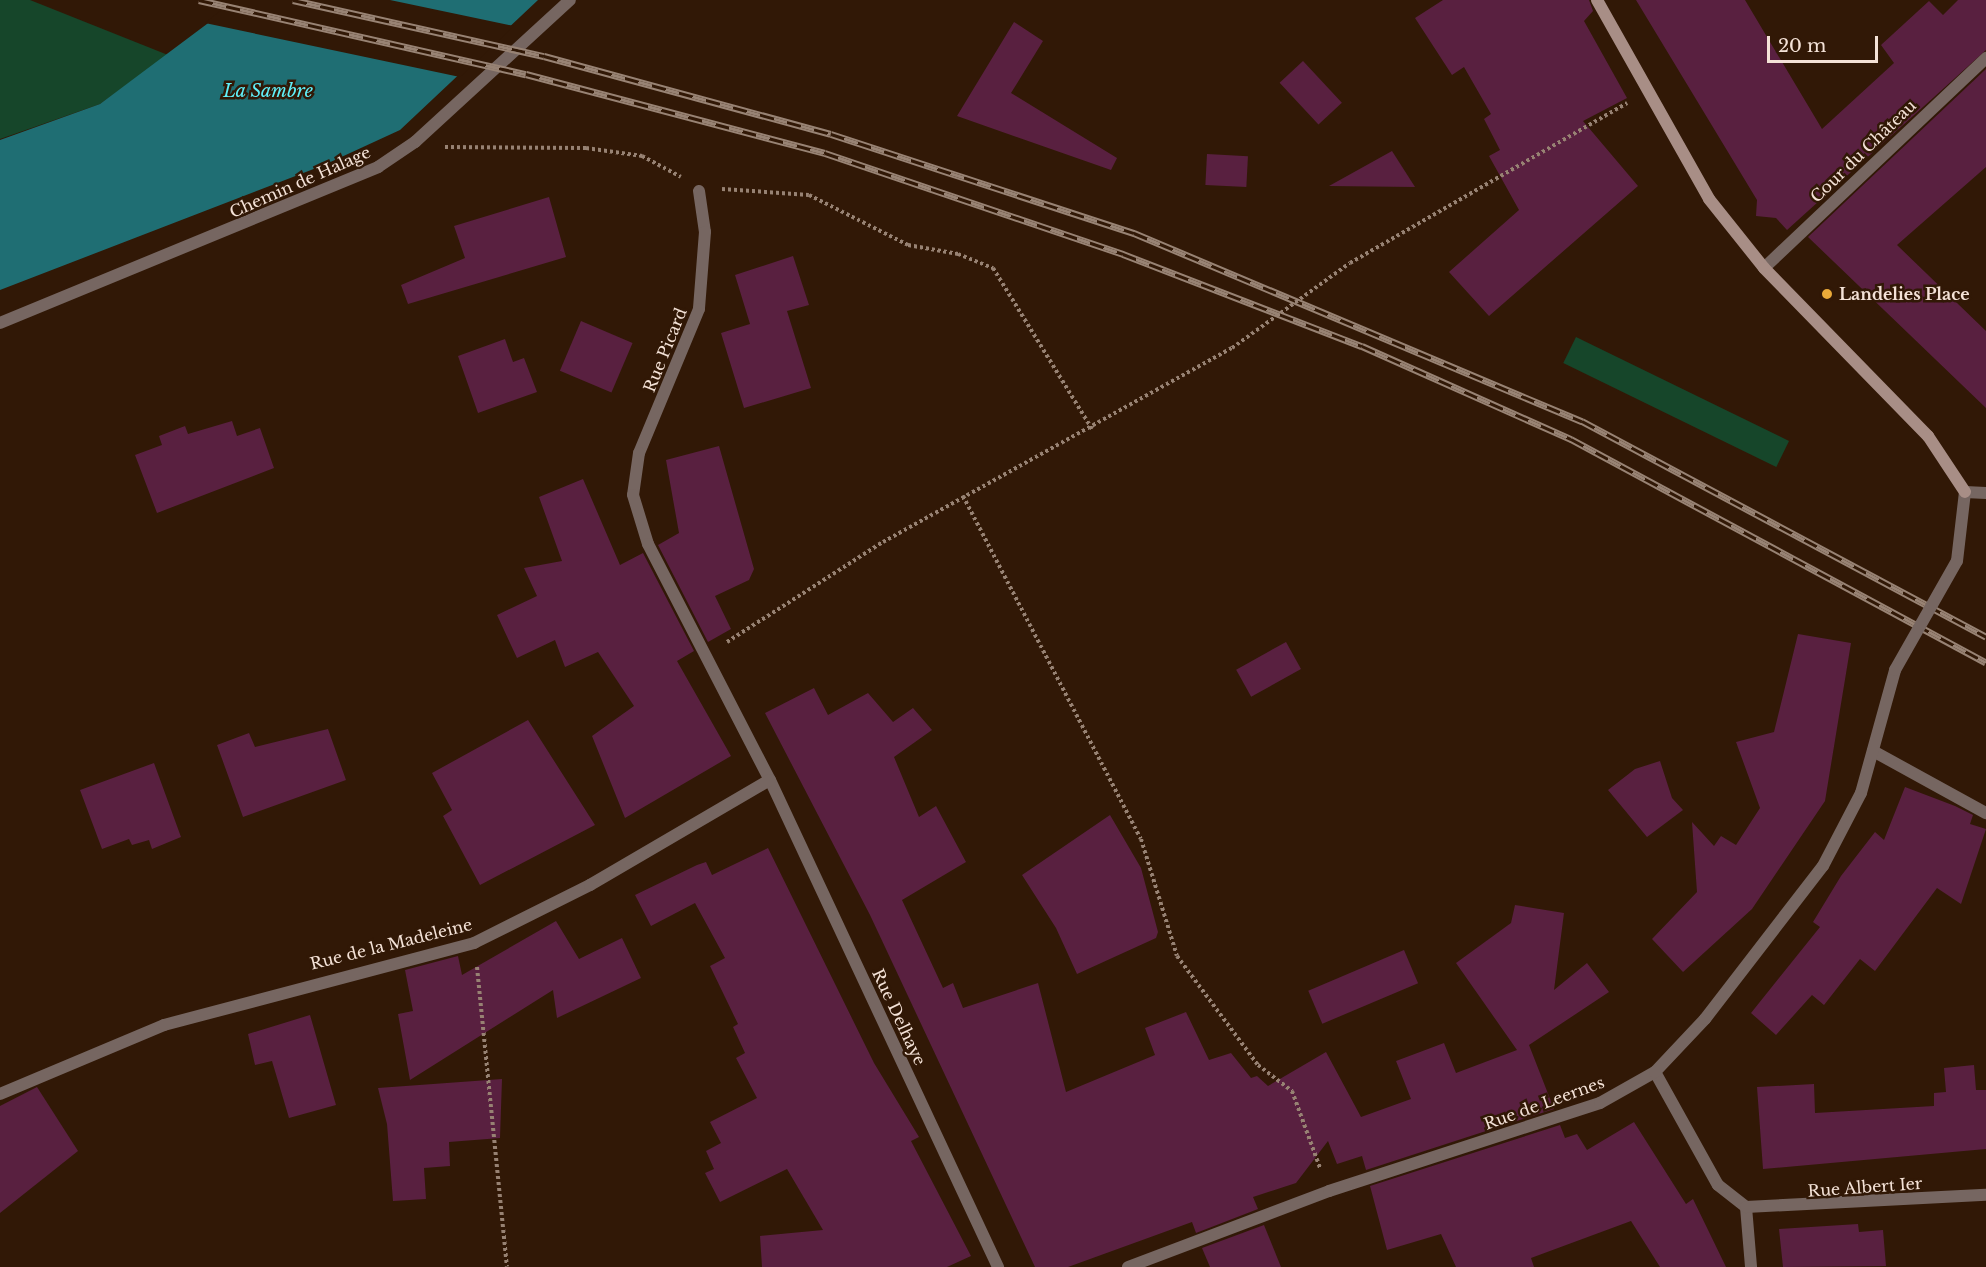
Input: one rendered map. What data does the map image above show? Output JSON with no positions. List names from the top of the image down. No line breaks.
{"streets":{"street":["Cour du Château","Chemin de Halage","Rue Picard","Rue de la Madeleine","Rue Delhaye","Rue de Leernes","Rue Albert Ier"]},"crossings":[["Rue Picard","Rue de la Madeleine"],["Rue Picard","Rue Delhaye"],["Rue de la Madeleine","Rue Delhaye"]],"water":["La Sambre"],"places":["Landelies Place"],"scale_bar":"20 m"}
